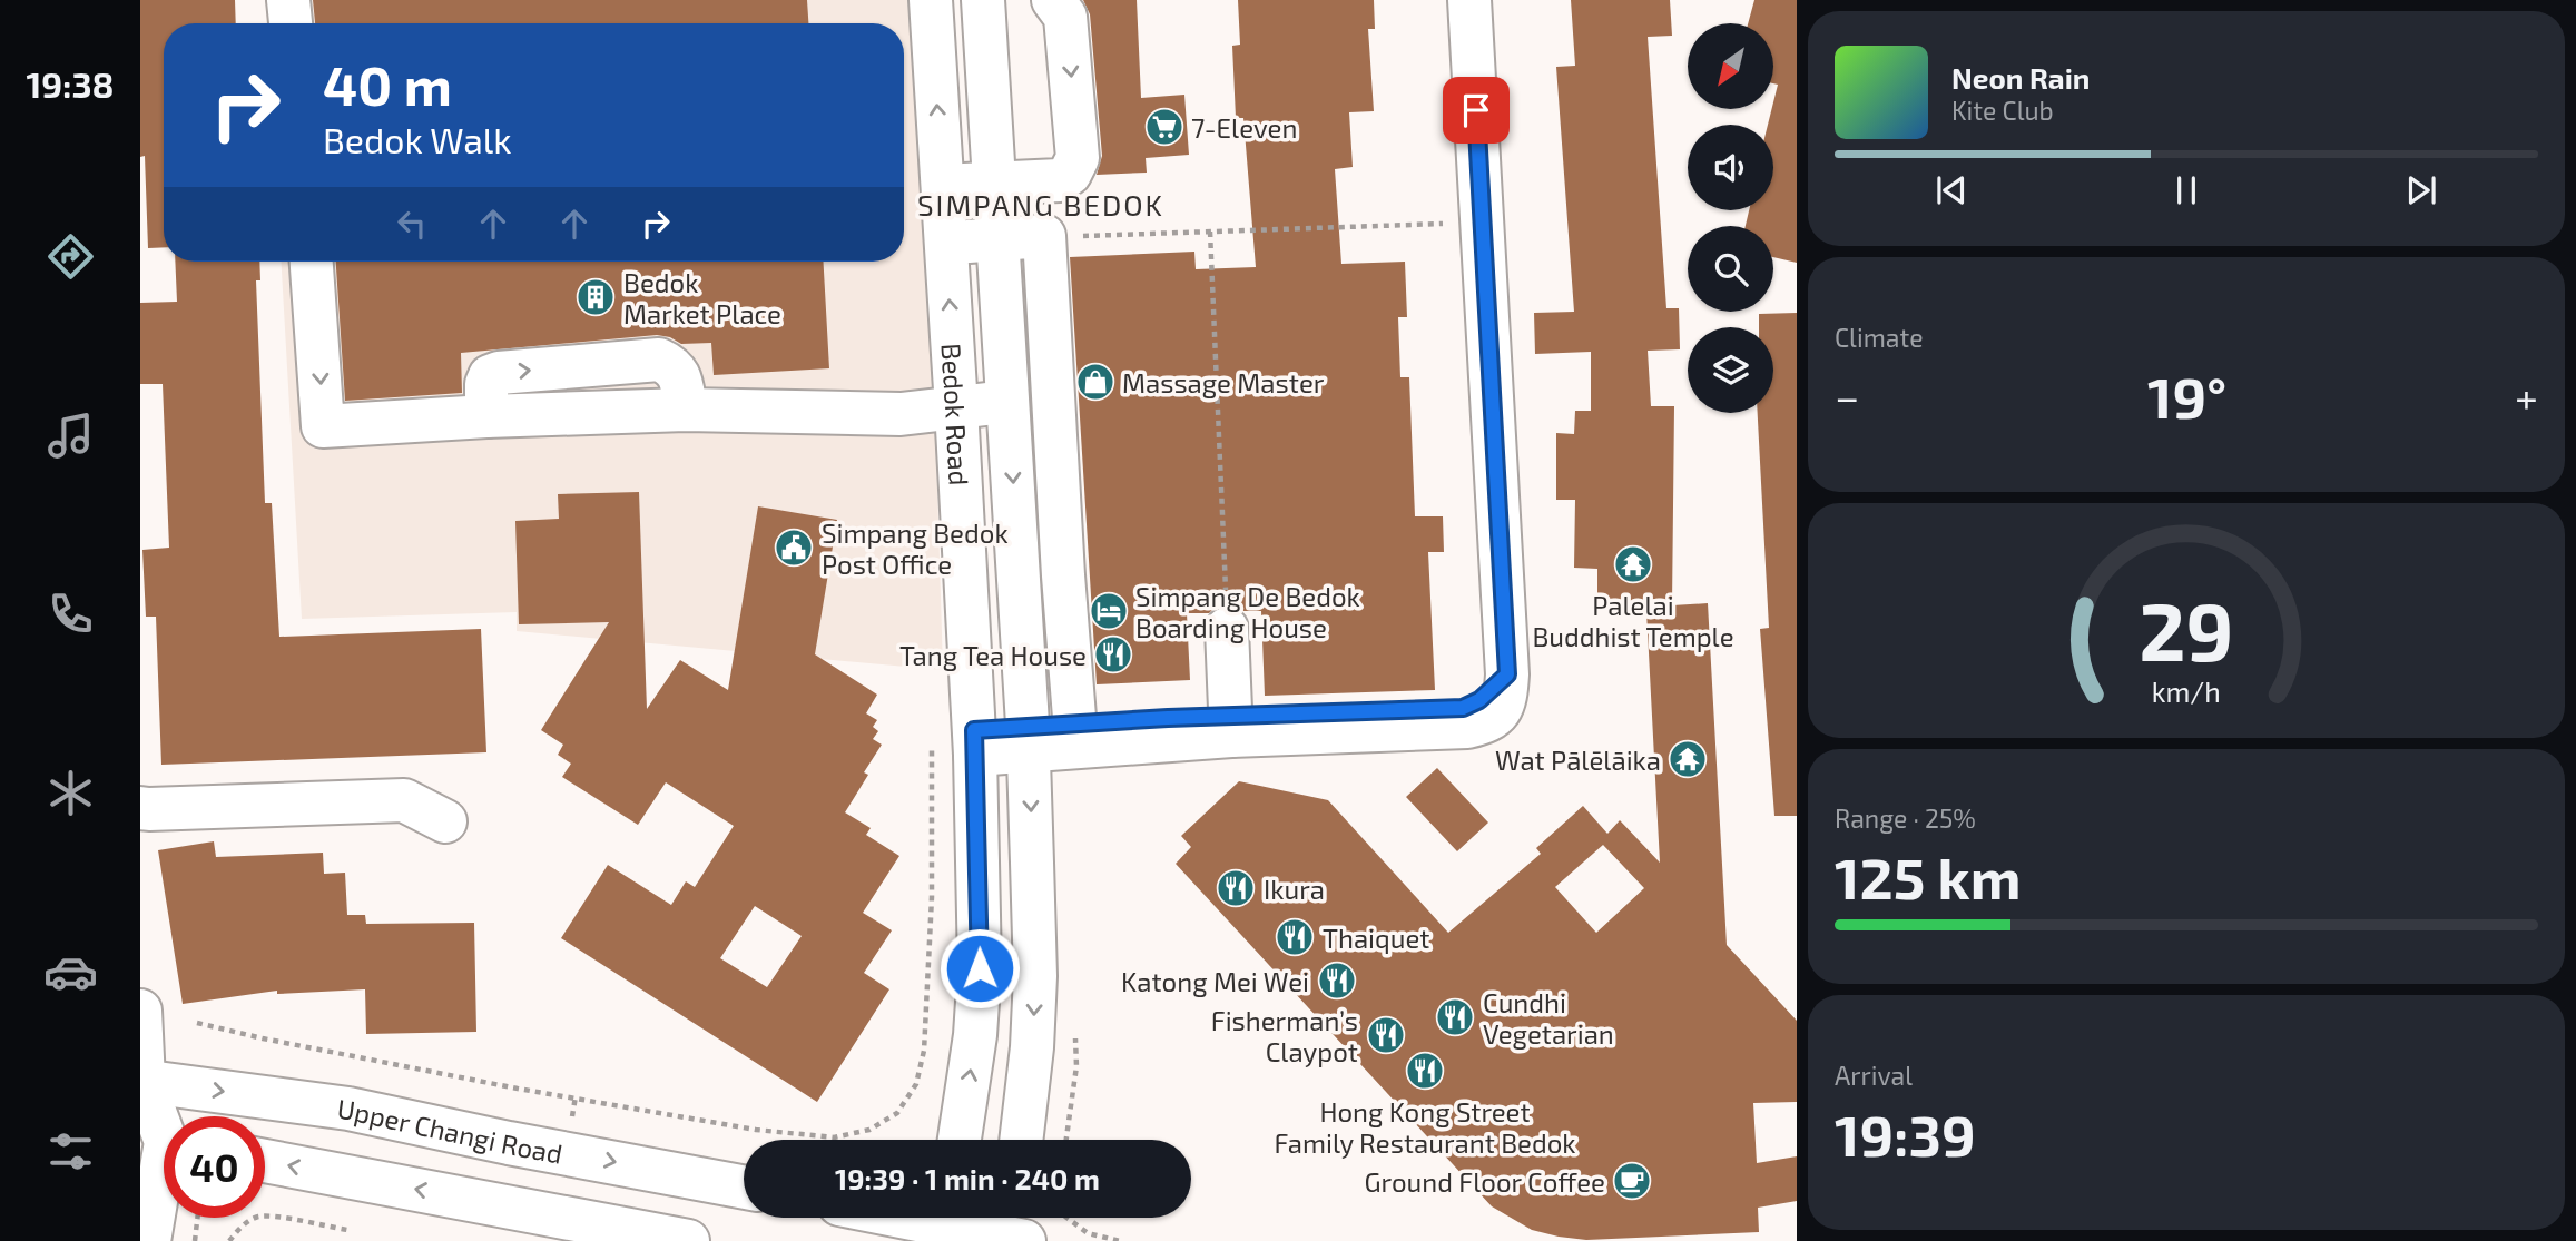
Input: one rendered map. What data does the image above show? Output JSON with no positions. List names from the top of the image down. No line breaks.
{"streets":{"street":["Bedok Road","Upper Changi Road"]},"districts":["SIMPANG BEDOK"],"places":{"supermarket":["7-Eleven"],"building":["Bedok Market Place"],"shop":["Massage Master"],"public building":["Simpang Bedok Post Office"],"temple":["Palelai Buddhist Temple","Wat Pālēlāika"],"hotel":["Simpang De Bedok Boarding House"],"restaurant":["Tang Tea House","Ikura","Thaiquet","Katong Mei Wei","Cundhi Vegetarian","Fisherman’s Claypot","Hong Kong Street Family Restaurant Bedok"],"cafe":["Ground Floor Coffee"]},"north":"bottom left","page":{"tabs":"19:38","turn":["40 m","Bedok Walk"],"song":["Neon Rain","Kite Club"],"tile":["Climate",["Range · 25%","125 km"],["Arrival","19:39"]],"heat":["−","19°","+"],"limit":"40","trip":"19:39 · 1 min · 240 m","gauge":["29","km/h"]}}
